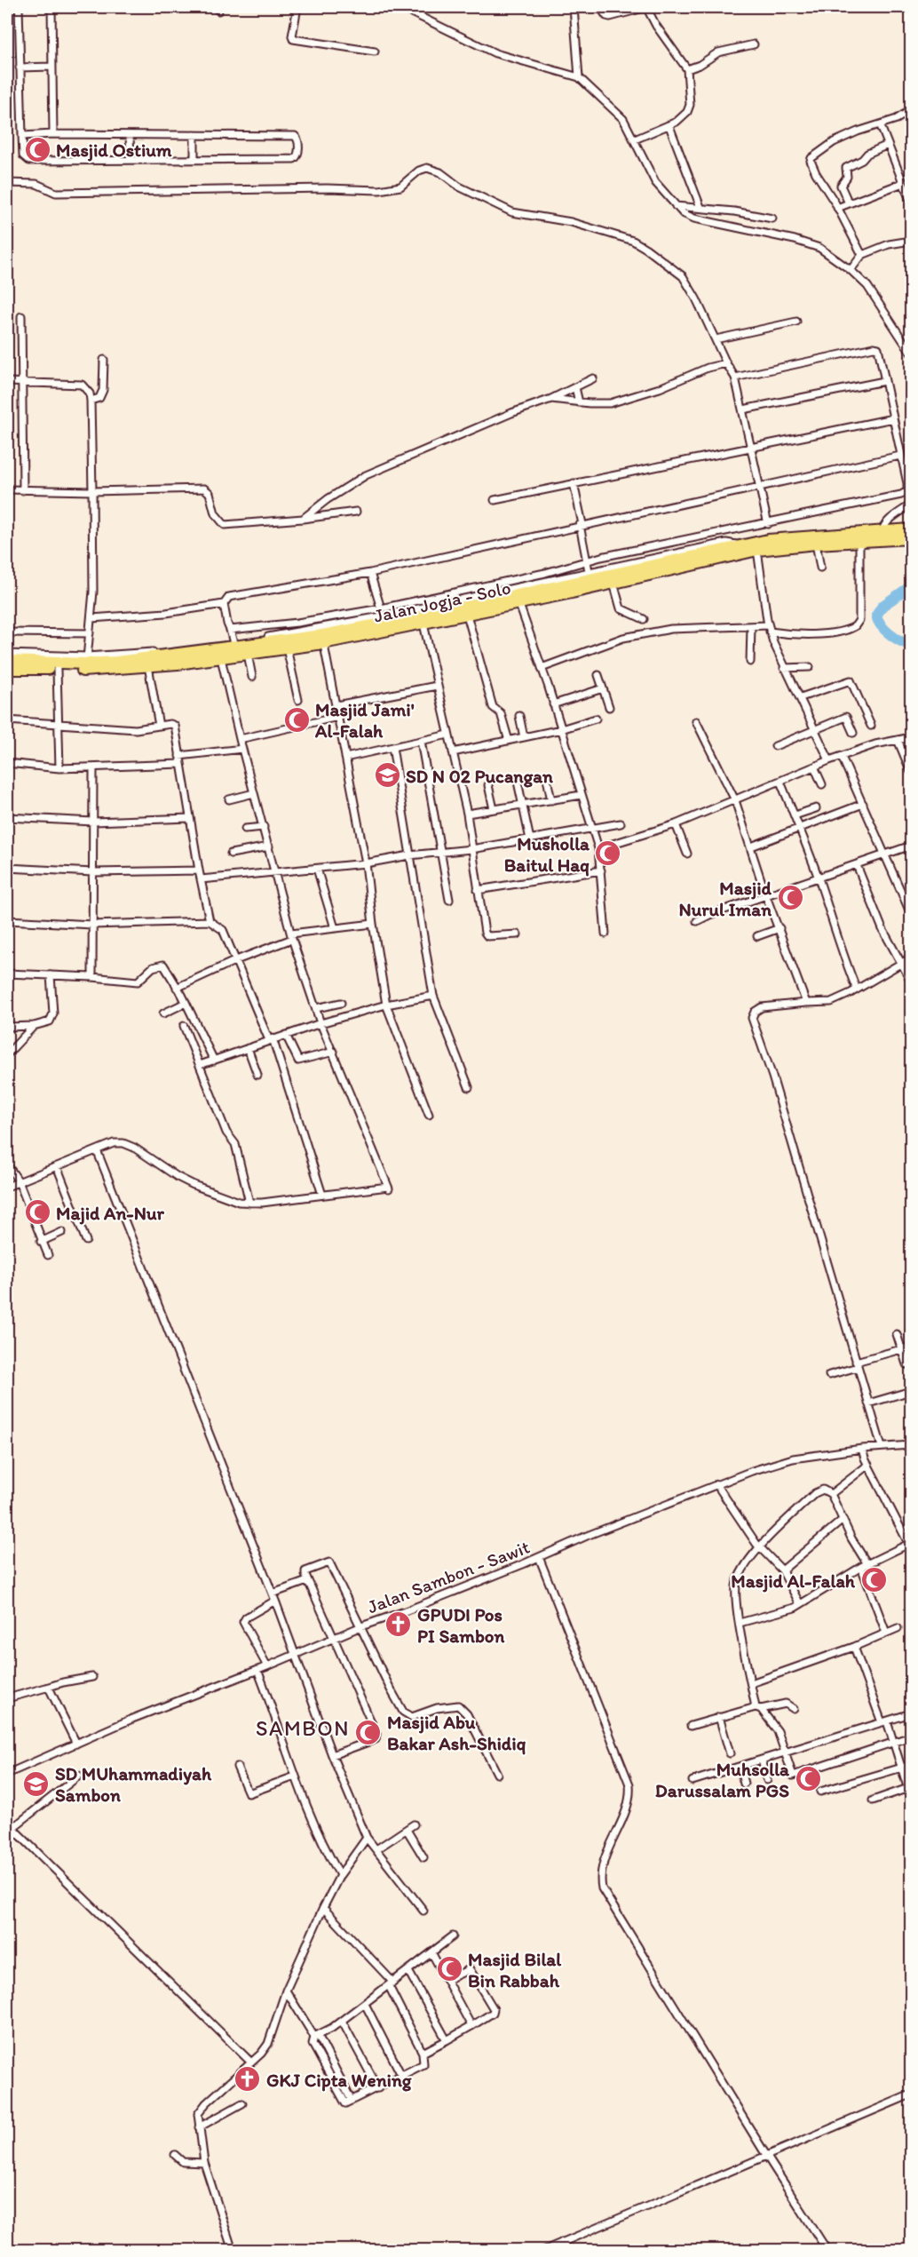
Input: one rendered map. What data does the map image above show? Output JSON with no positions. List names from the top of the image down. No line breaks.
{"streets":{"highway":["Jalan Jogja - Solo"],"street":["Jalan Sambon - Sawit"]},"districts":["SAMBON"],"places":{"mosque":["Masjid Ostium","Masjid Jami' Al-Falah","Musholla Baitul Haq","Masjid Nurul Iman","Majid An-Nur","Masjid Al-Falah","Masjid Abu Bakar Ash-Shidiq","Muhsolla Darussalam PGS","Masjid Bilal Bin Rabbah"],"school or university":["SD N 02 Pucangan","SD MUhammadiyah Sambon"],"church":["GPUDI Pos PI Sambon","GKJ Cipta Wening"]}}
